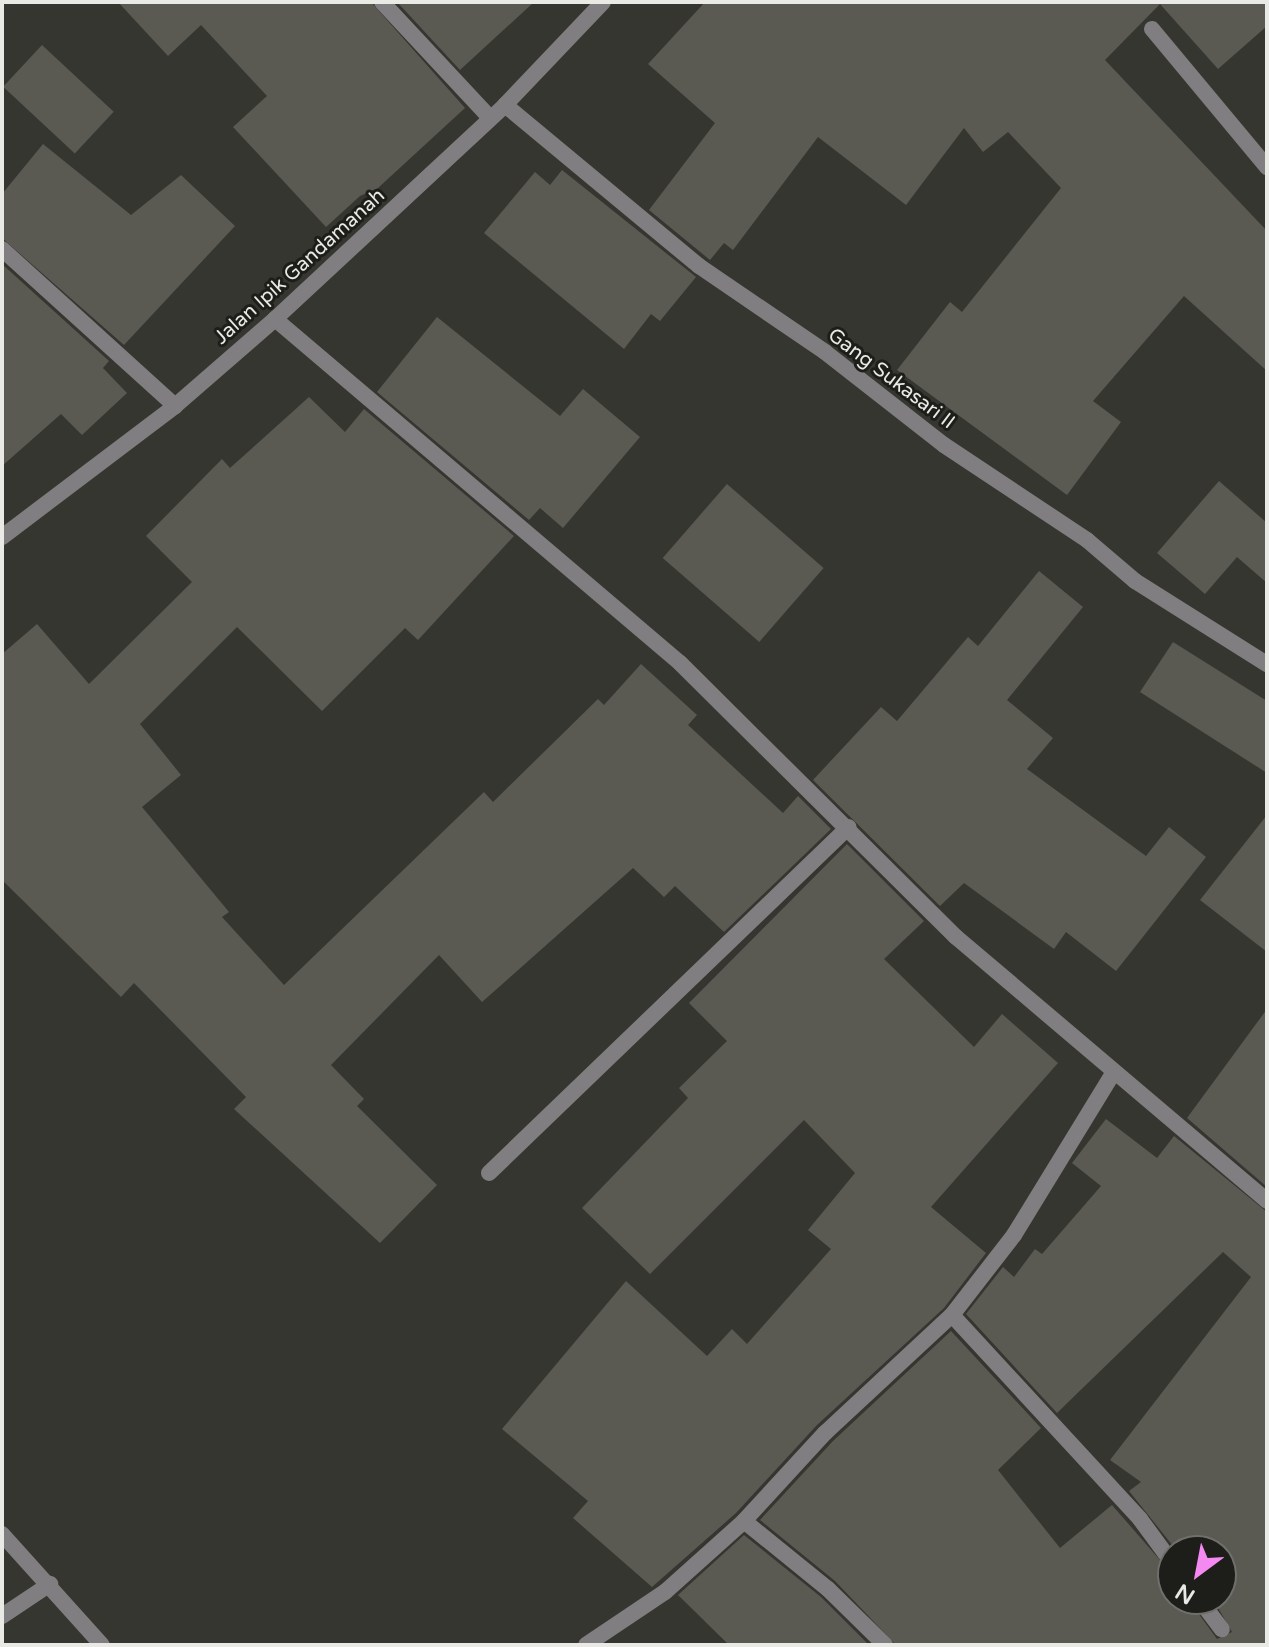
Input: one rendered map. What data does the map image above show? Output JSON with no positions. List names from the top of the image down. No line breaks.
{"streets":{"street":["Jalan Ipik Gandamanah","Gang Sukasari II"]},"crossings":[["Jalan Ipik Gandamanah","Gang Sukasari II"]],"north":"bottom left"}
